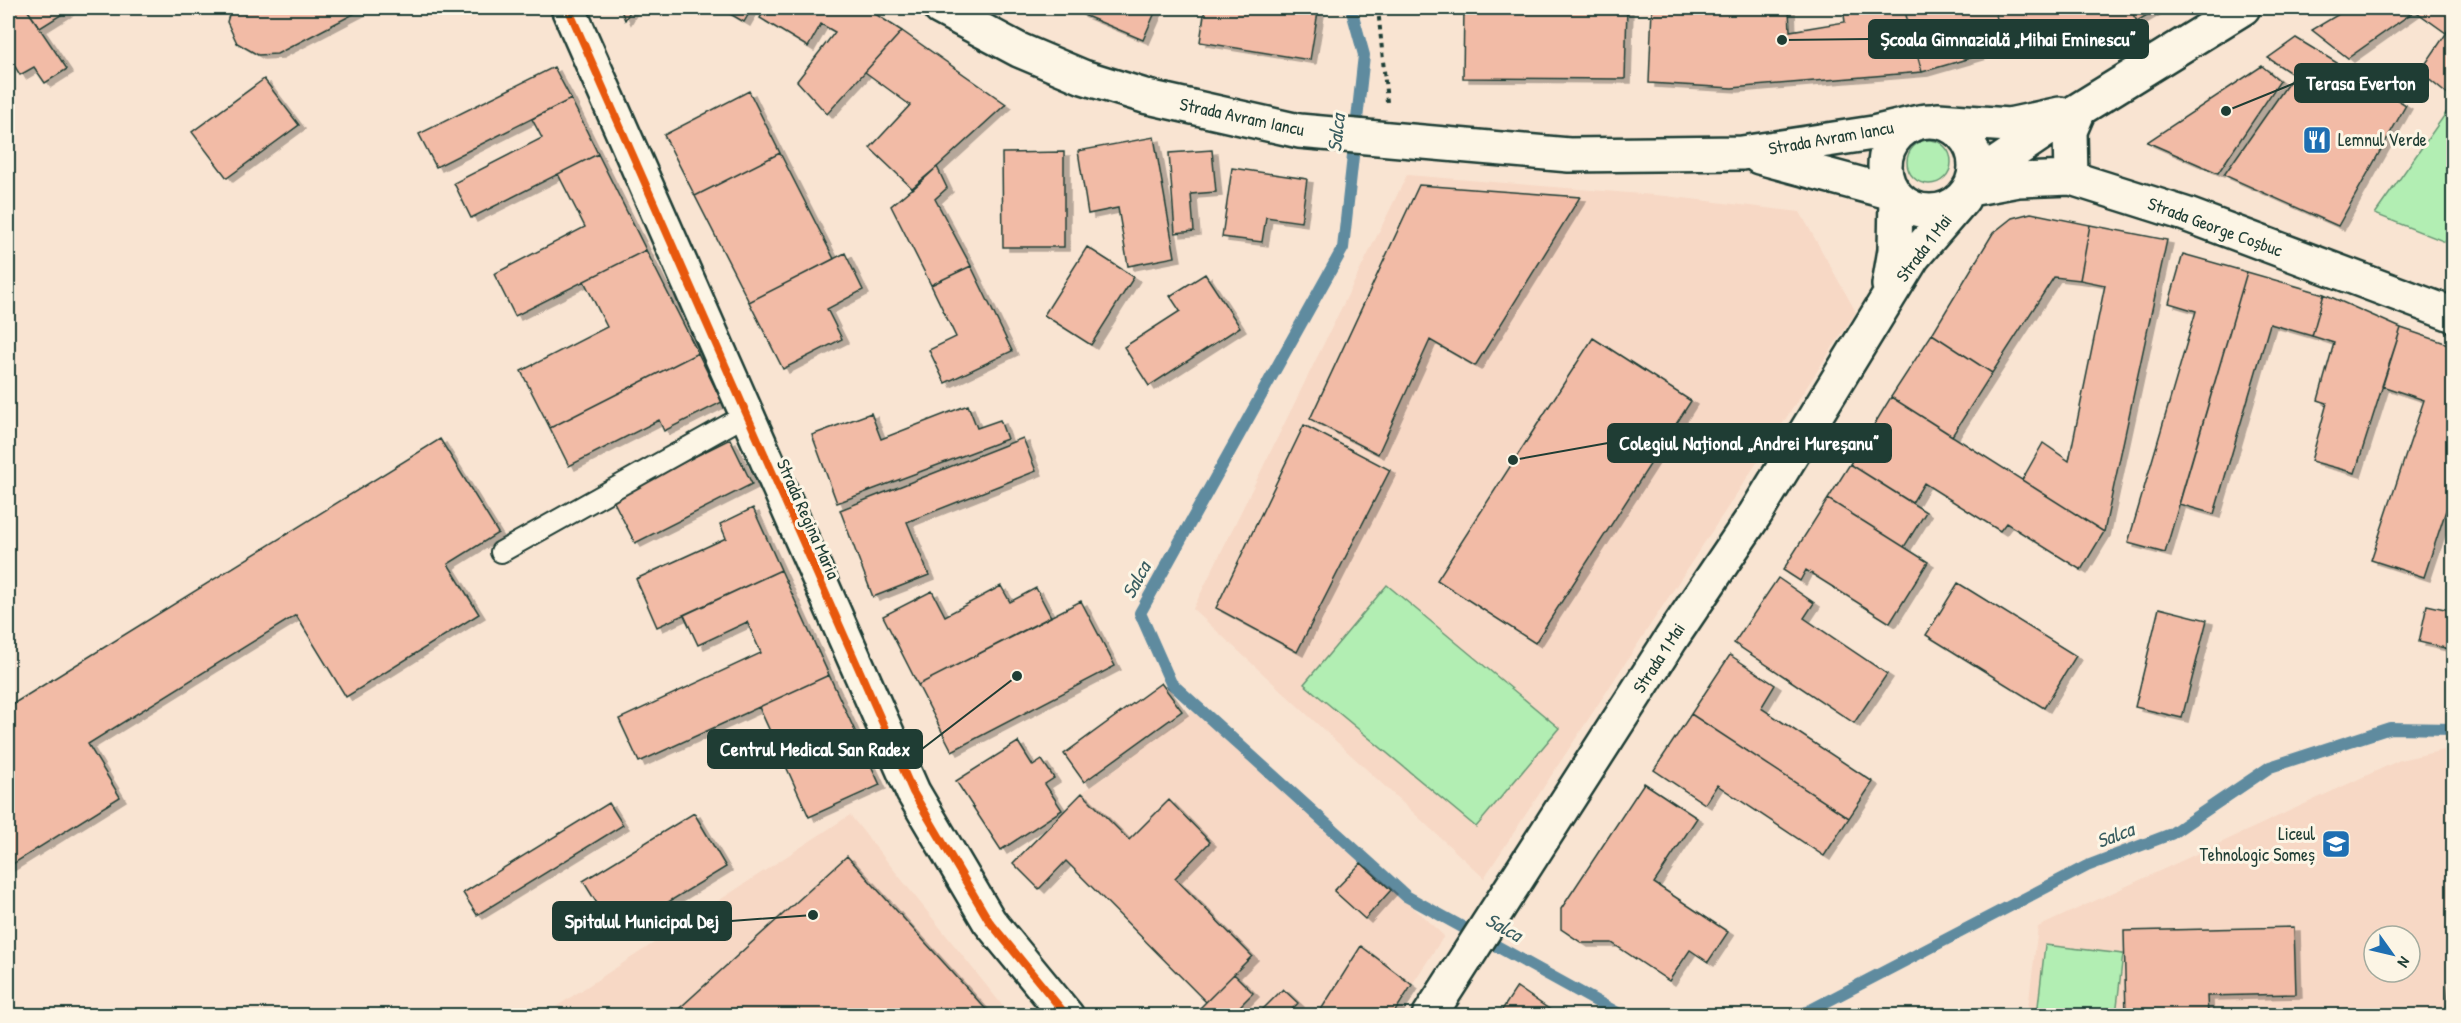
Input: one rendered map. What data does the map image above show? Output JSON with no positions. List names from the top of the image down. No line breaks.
{"streets":{"main road":["Strada Avram Iancu","Strada George Coșbuc","Strada 1 Mai","Strada Regina Maria"]},"crossings":[["Strada Avram Iancu","Strada George Coșbuc"],["Strada Avram Iancu","Strada 1 Mai"],["Strada George Coșbuc","Strada 1 Mai"]],"water":["Salca"],"places":{"other":["Școala Gimnazială „Mihai Eminescu”","Terasa Everton","Colegiul Național „Andrei Mureșanu”","Centrul Medical San Radex","Spitalul Municipal Dej"],"restaurant":["Lemnul Verde"],"school or university":["Liceul Tehnologic Someș"]},"north":"bottom right"}
